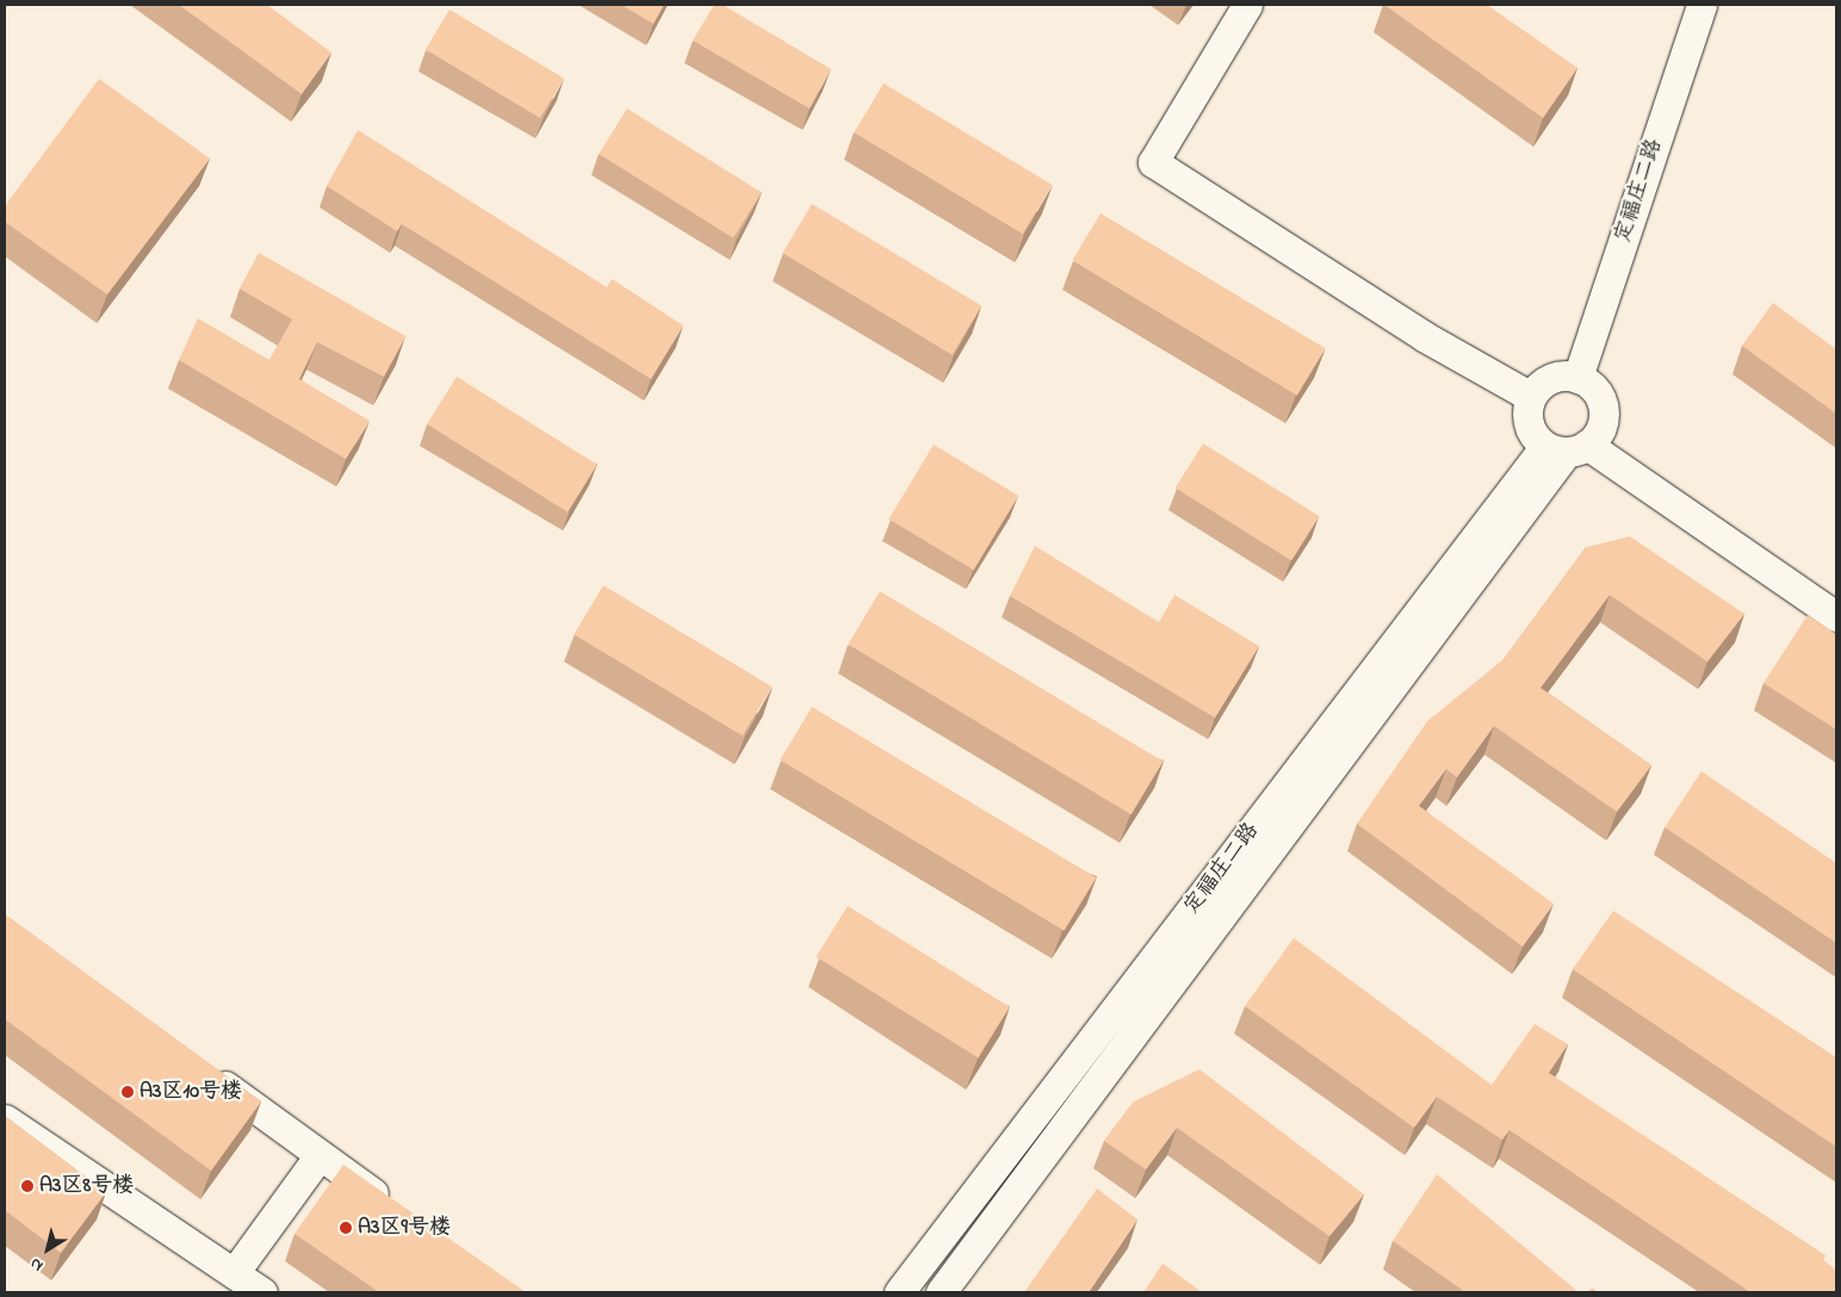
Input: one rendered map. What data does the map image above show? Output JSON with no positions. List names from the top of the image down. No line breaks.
{"streets":{"street":["定福庄二路"]},"places":["A3区10号楼","A3区8号楼","A3区9号楼"],"north":"bottom left"}
